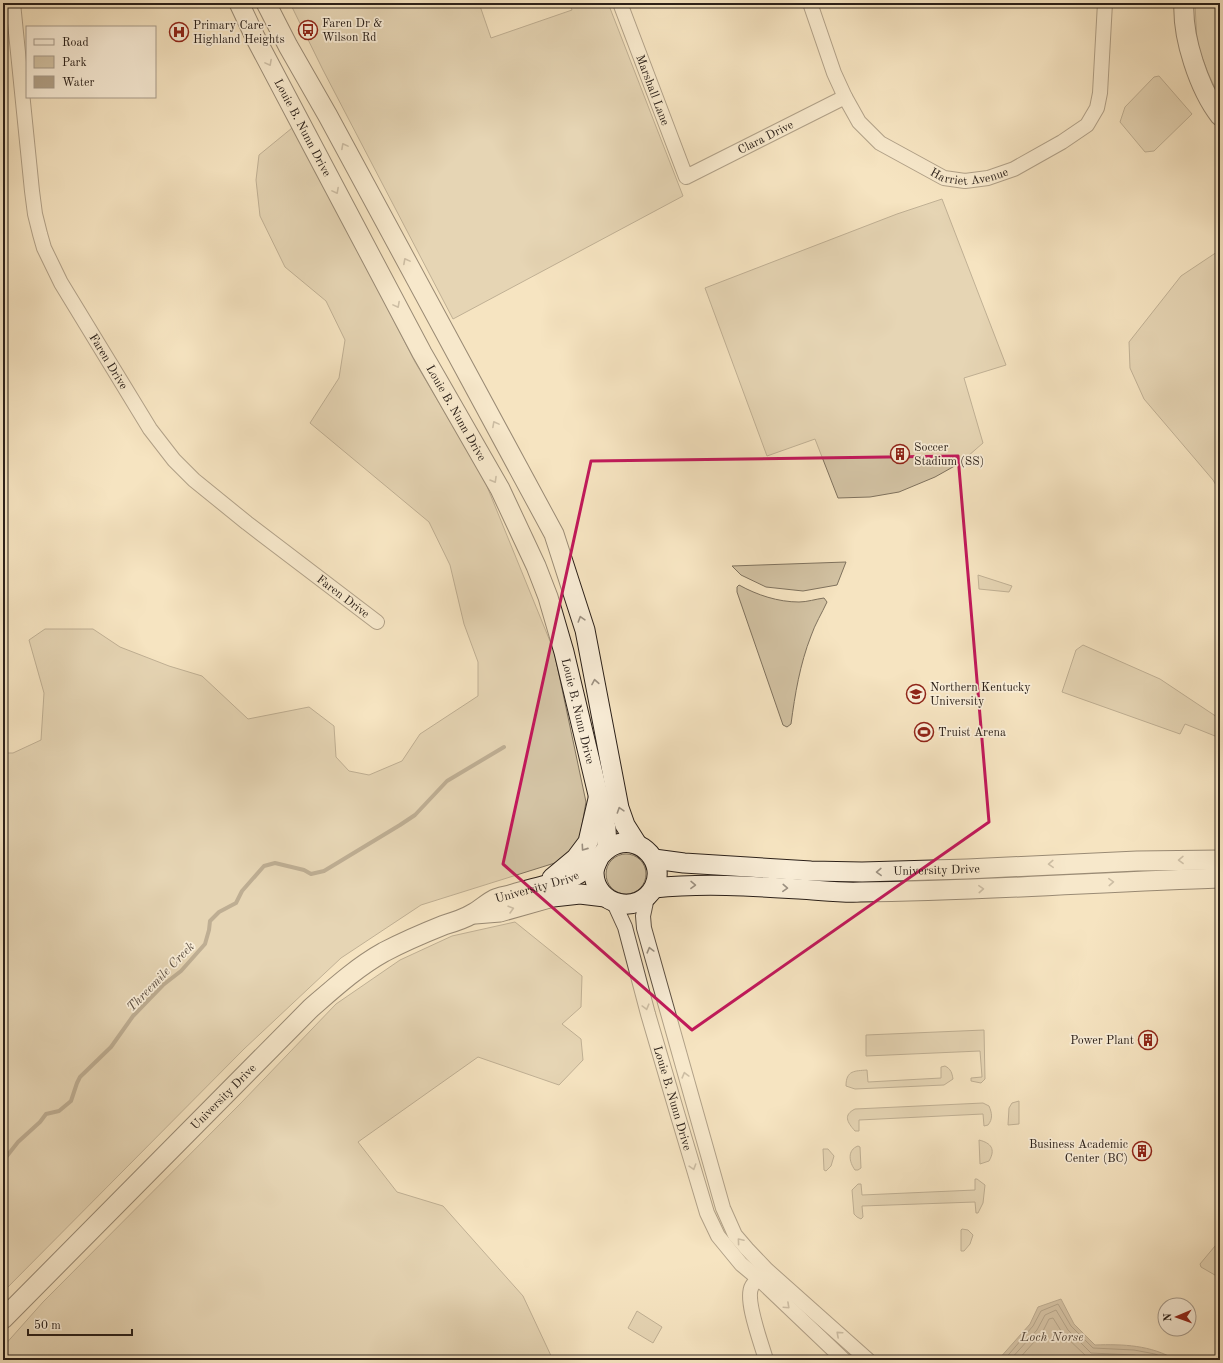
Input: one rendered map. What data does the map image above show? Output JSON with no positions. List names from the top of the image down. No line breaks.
{"streets":{"main road":["Louie B. Nunn Drive","University Drive"],"street":["Marshall Lane","Clara Drive","Harriet Avenue","Faren Drive"]},"crossings":[["Marshall Lane","Clara Drive"],["Louie B. Nunn Drive","University Drive"],["Clara Drive","Harriet Avenue"]],"water":["Threemile Creek","Loch Norse"],"places":{"bus stop":["Faren Dr & Wilson Rd"],"hospital":["Primary Care - Highland Heights"],"building":["Soccer Stadium (SS)","Power Plant","Business Academic Center (BC)"],"school or university":["Northern Kentucky University"],"sports":["Truist Arena"]},"legend":["Road","Park","Water"],"scale_bar":"50 m","north":"left"}
